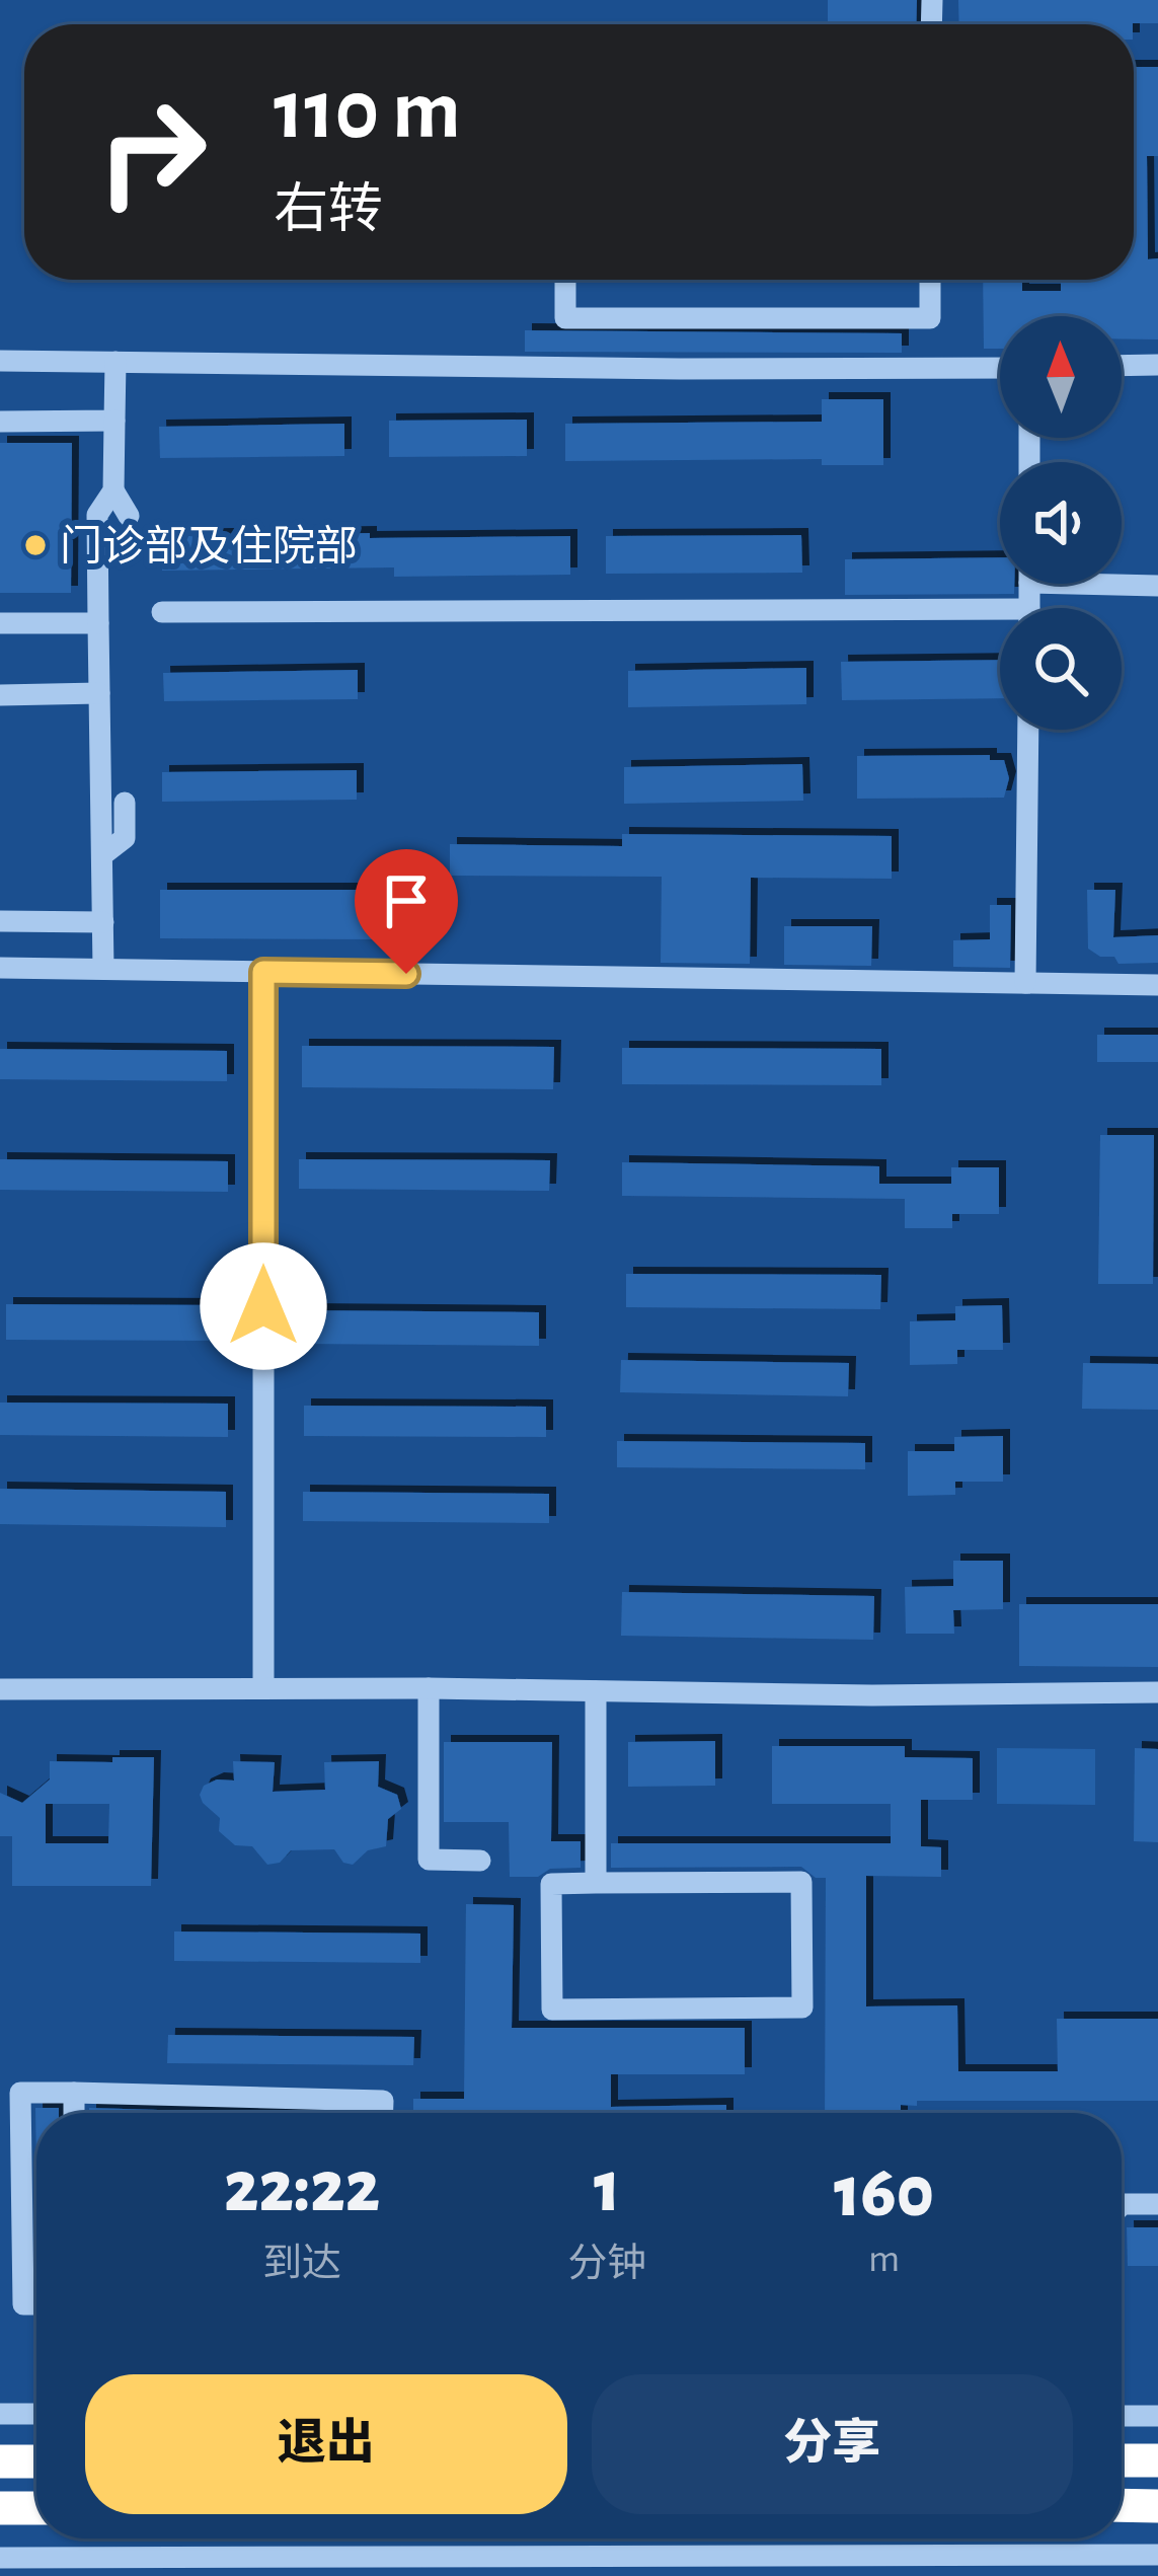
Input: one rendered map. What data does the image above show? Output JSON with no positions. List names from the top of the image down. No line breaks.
{"places":["门诊部及住院部"],"north":"top","page":{"turn":["110 m","右转"],"eta":["22:22","到达","1","分钟","160","m"],"buttons":["退出","分享"]}}
